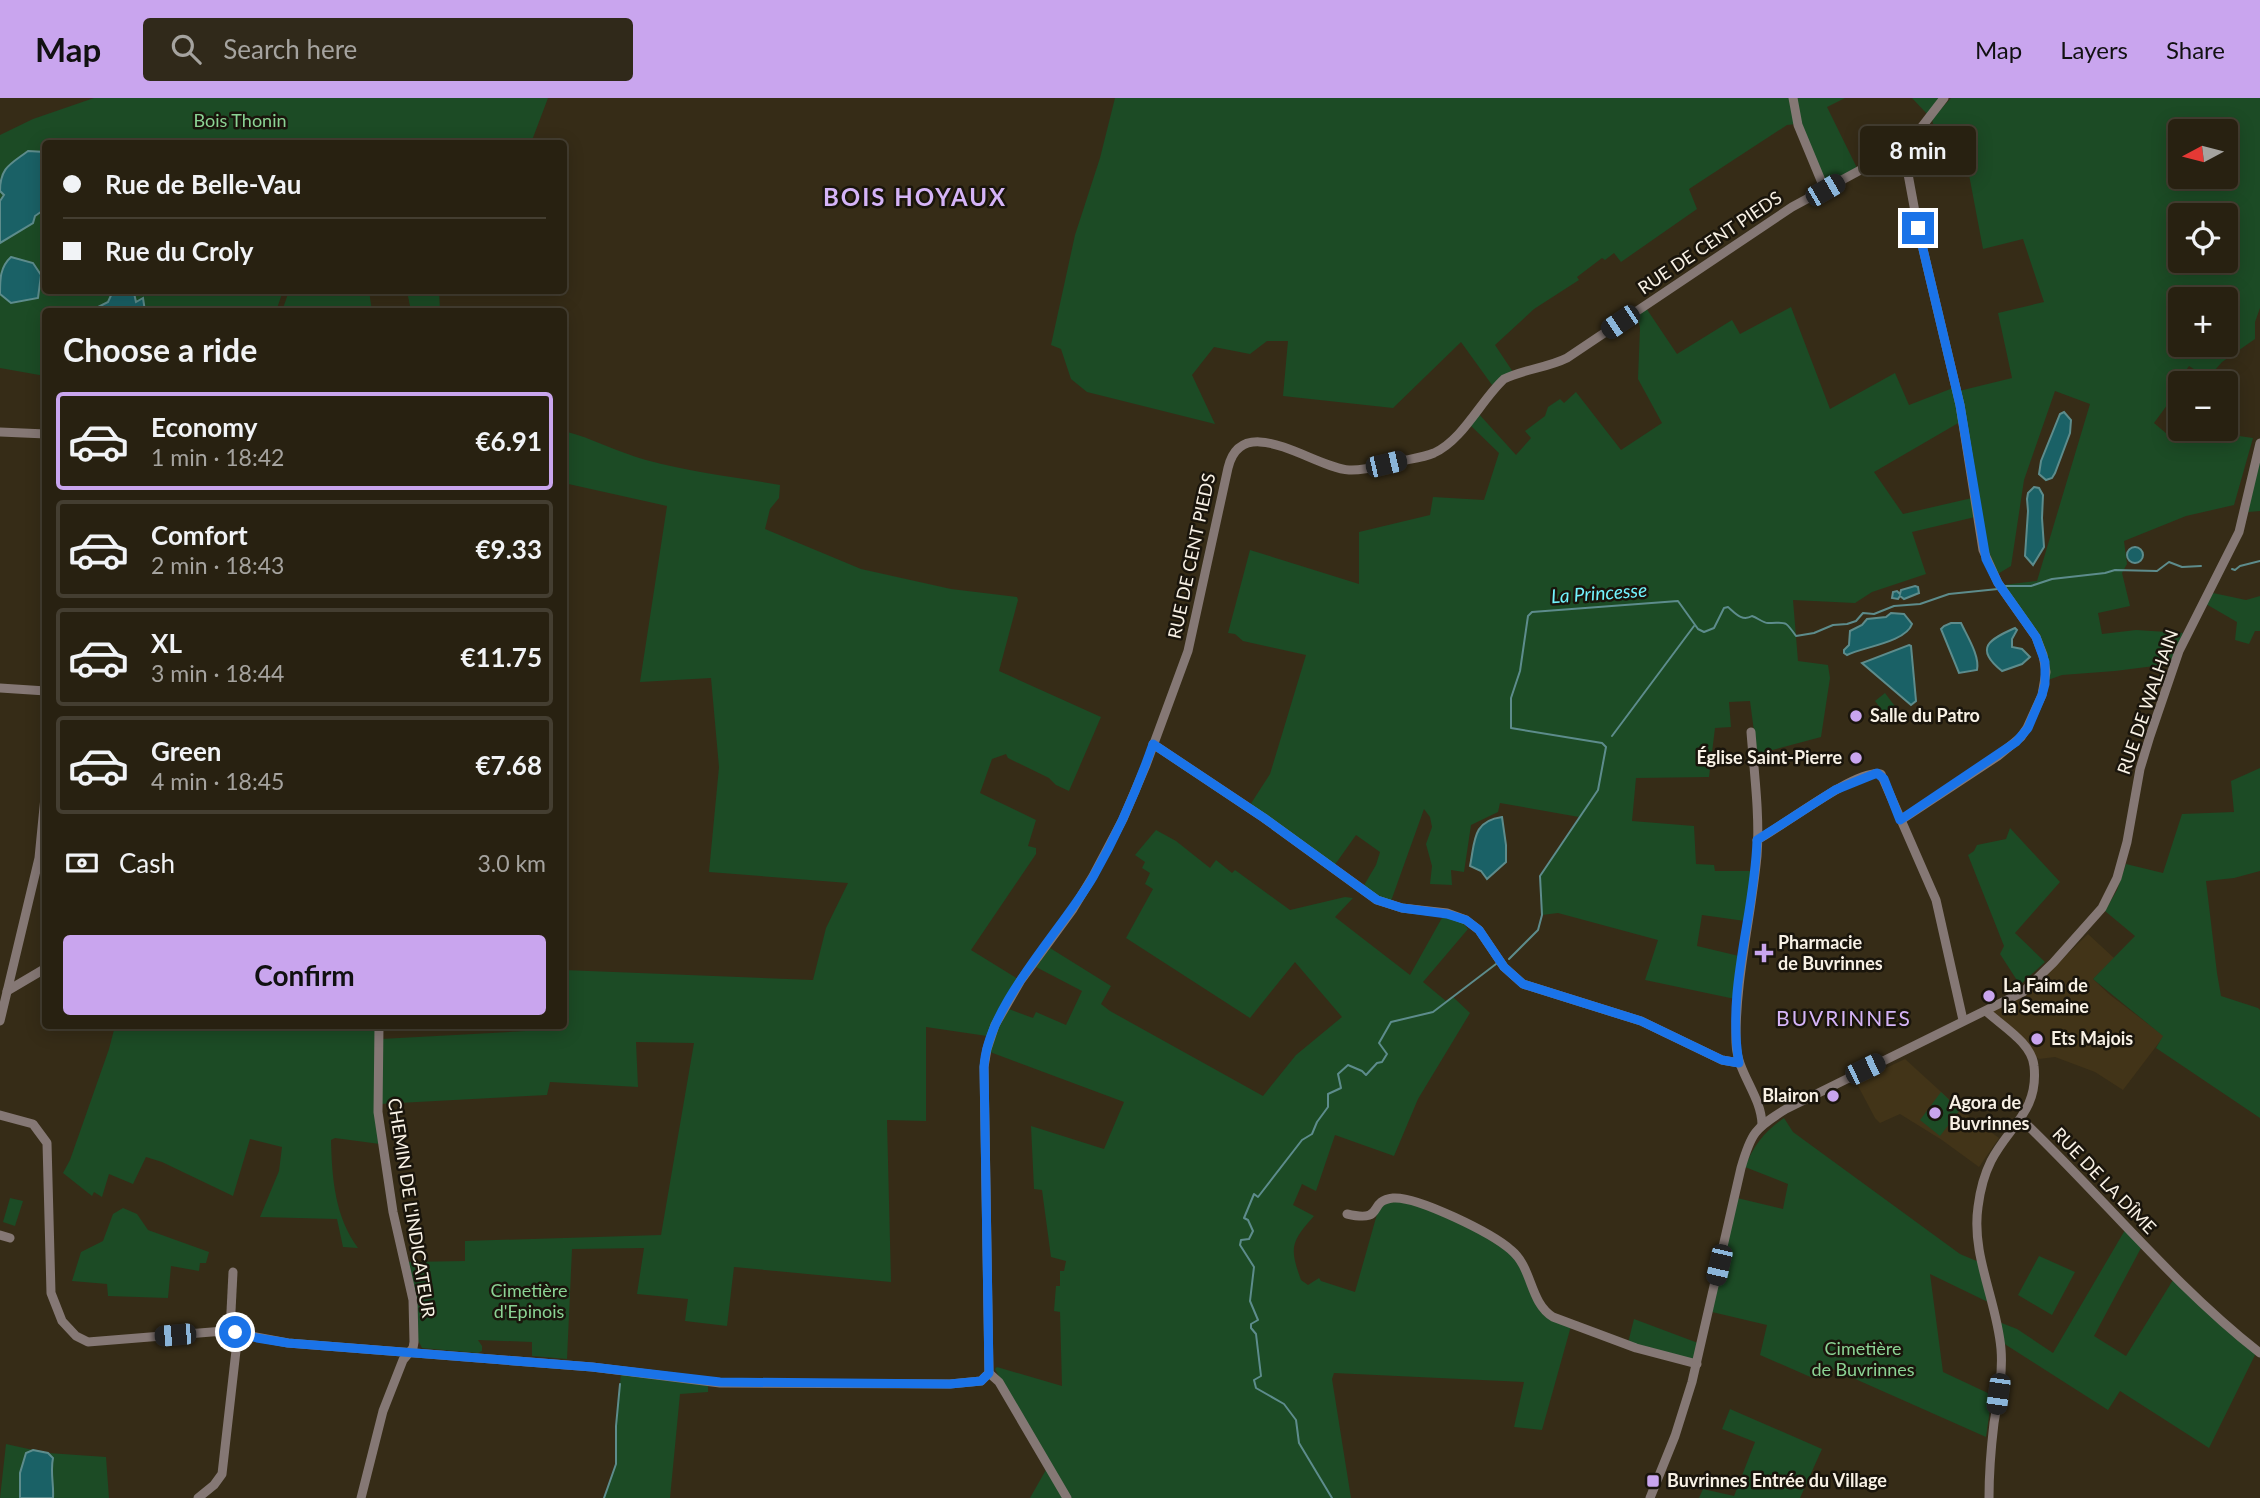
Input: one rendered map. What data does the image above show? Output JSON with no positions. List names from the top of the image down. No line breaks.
{"streets":{"street":["RUE DE CENT PIEDS","RUE DE WALHAIN","RUE DE LA DÎME","CHEMIN DE L'INDICATEUR"]},"districts":["BOIS HOYAUX","BUVRINNES"],"water":["La Princesse"],"parks":["Bois Thonin","Cimetière d'Epinois","Cimetière de Buvrinnes"],"places":{"other":["Salle du Patro","Église Saint-Pierre","La Faim de la Semaine","Ets Majois","Blairon","Agora de Buvrinnes"],"health":["Pharmacie de Buvrinnes"],"transit":["Buvrinnes Entrée du Village"]},"north":"left","page":{"header":"Map","search":"Search here","nav":["Map","Layers","Share"],"map_buttons":["+","−"],"bubble":"8 min","banner":["Rue de Belle-Vau","Rue du Croly"],"heading":"Choose a ride","list":[{"name":"Economy","note":"1 min · 18:42","value":"€6.91"},{"name":"Comfort","note":"2 min · 18:43","value":"€9.33"},{"name":"XL","note":"3 min · 18:44","value":"€11.75"},{"name":"Green","note":"4 min · 18:45","value":"€7.68"}],"pay":["Cash","3.0 km"],"buttons":"Confirm"}}
